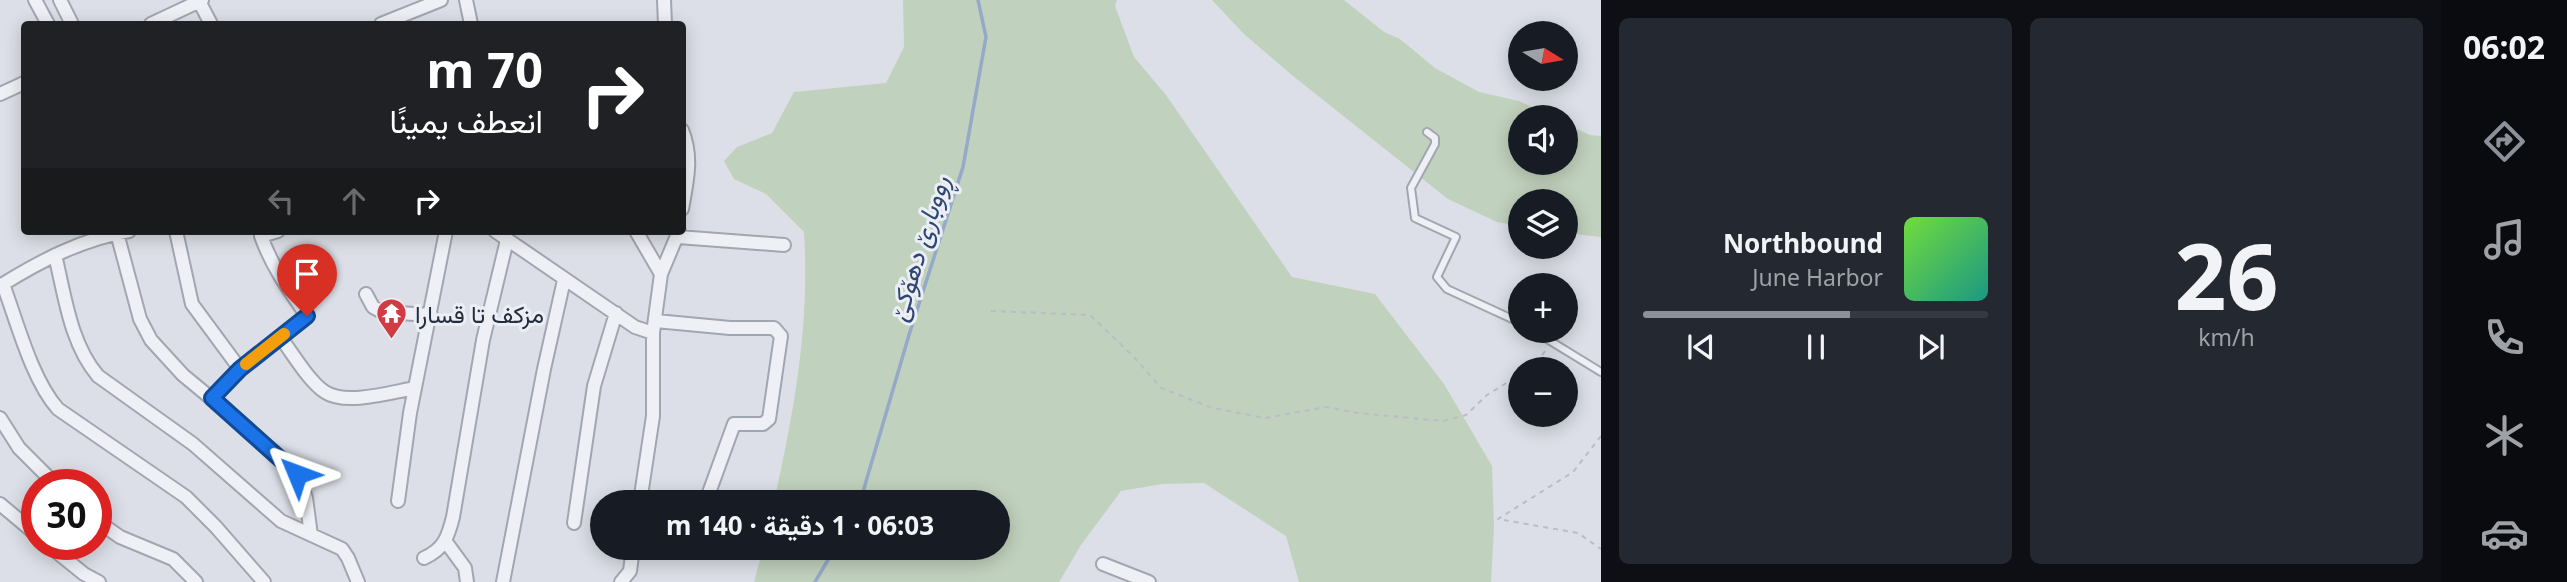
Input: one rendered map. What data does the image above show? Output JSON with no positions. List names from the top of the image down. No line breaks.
{"water":["ڕووبارێ دهۆكێ"],"places":{"temple":["مزكف تا قسارا"]},"north":"right","page":{"tabs":"06:02","tile":["26","km/h"],"map_buttons":["+","−"],"turn":["70 m","انعطف يمينًا"],"song":["Northbound","June Harbor"],"limit":"30","trip":"06:03 · 1 دقيقة · 140 m"}}
